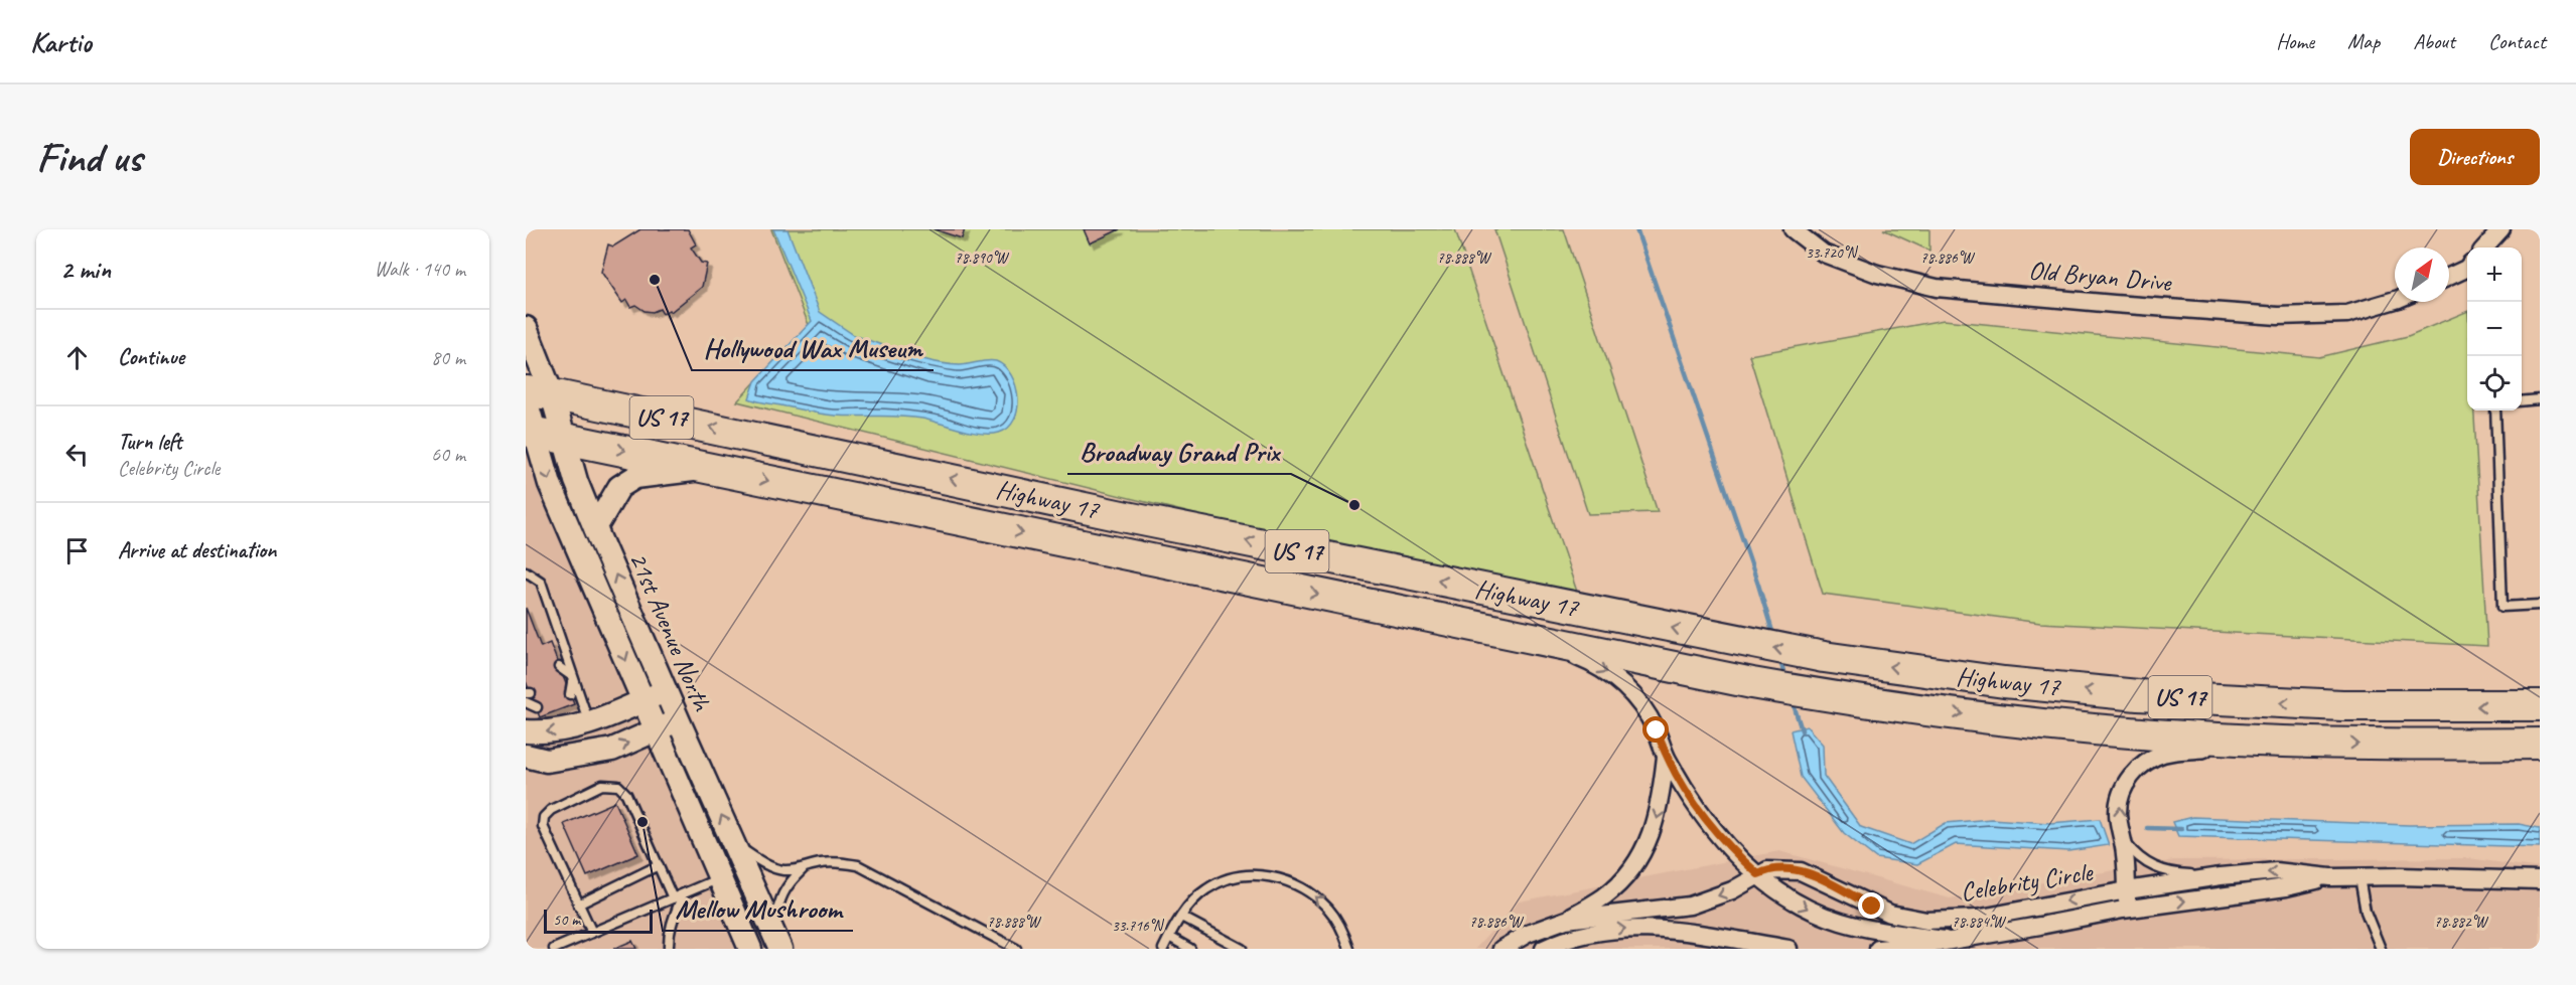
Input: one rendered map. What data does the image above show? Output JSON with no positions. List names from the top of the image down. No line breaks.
{"streets":{"highway":["US 17","Highway 17"],"main road":["21st Avenue North"],"street":["Old Bryan Drive","Celebrity Circle"]},"crossings":[["Highway 17","21st Avenue North"]],"places":["Hollywood Wax Museum","Broadway Grand Prix","Mellow Mushroom"],"scale_bar":"50 m","north":"top right","page":{"header":"Kartio","nav":["Home","Map","About","Contact"],"buttons":"Directions","title":"Find us","heading":["2 min","Walk · 140 m"],"map_buttons":["+","−"],"list":[["Continue","80 m"],["Turn left","Celebrity Circle","60 m"],"Arrive at destination"],"scale":"50 m"},"coordinates":["33.720°N","78.890°W","78.888°W","78.886°W","78.884°W","78.882°W","33.716°N"]}
